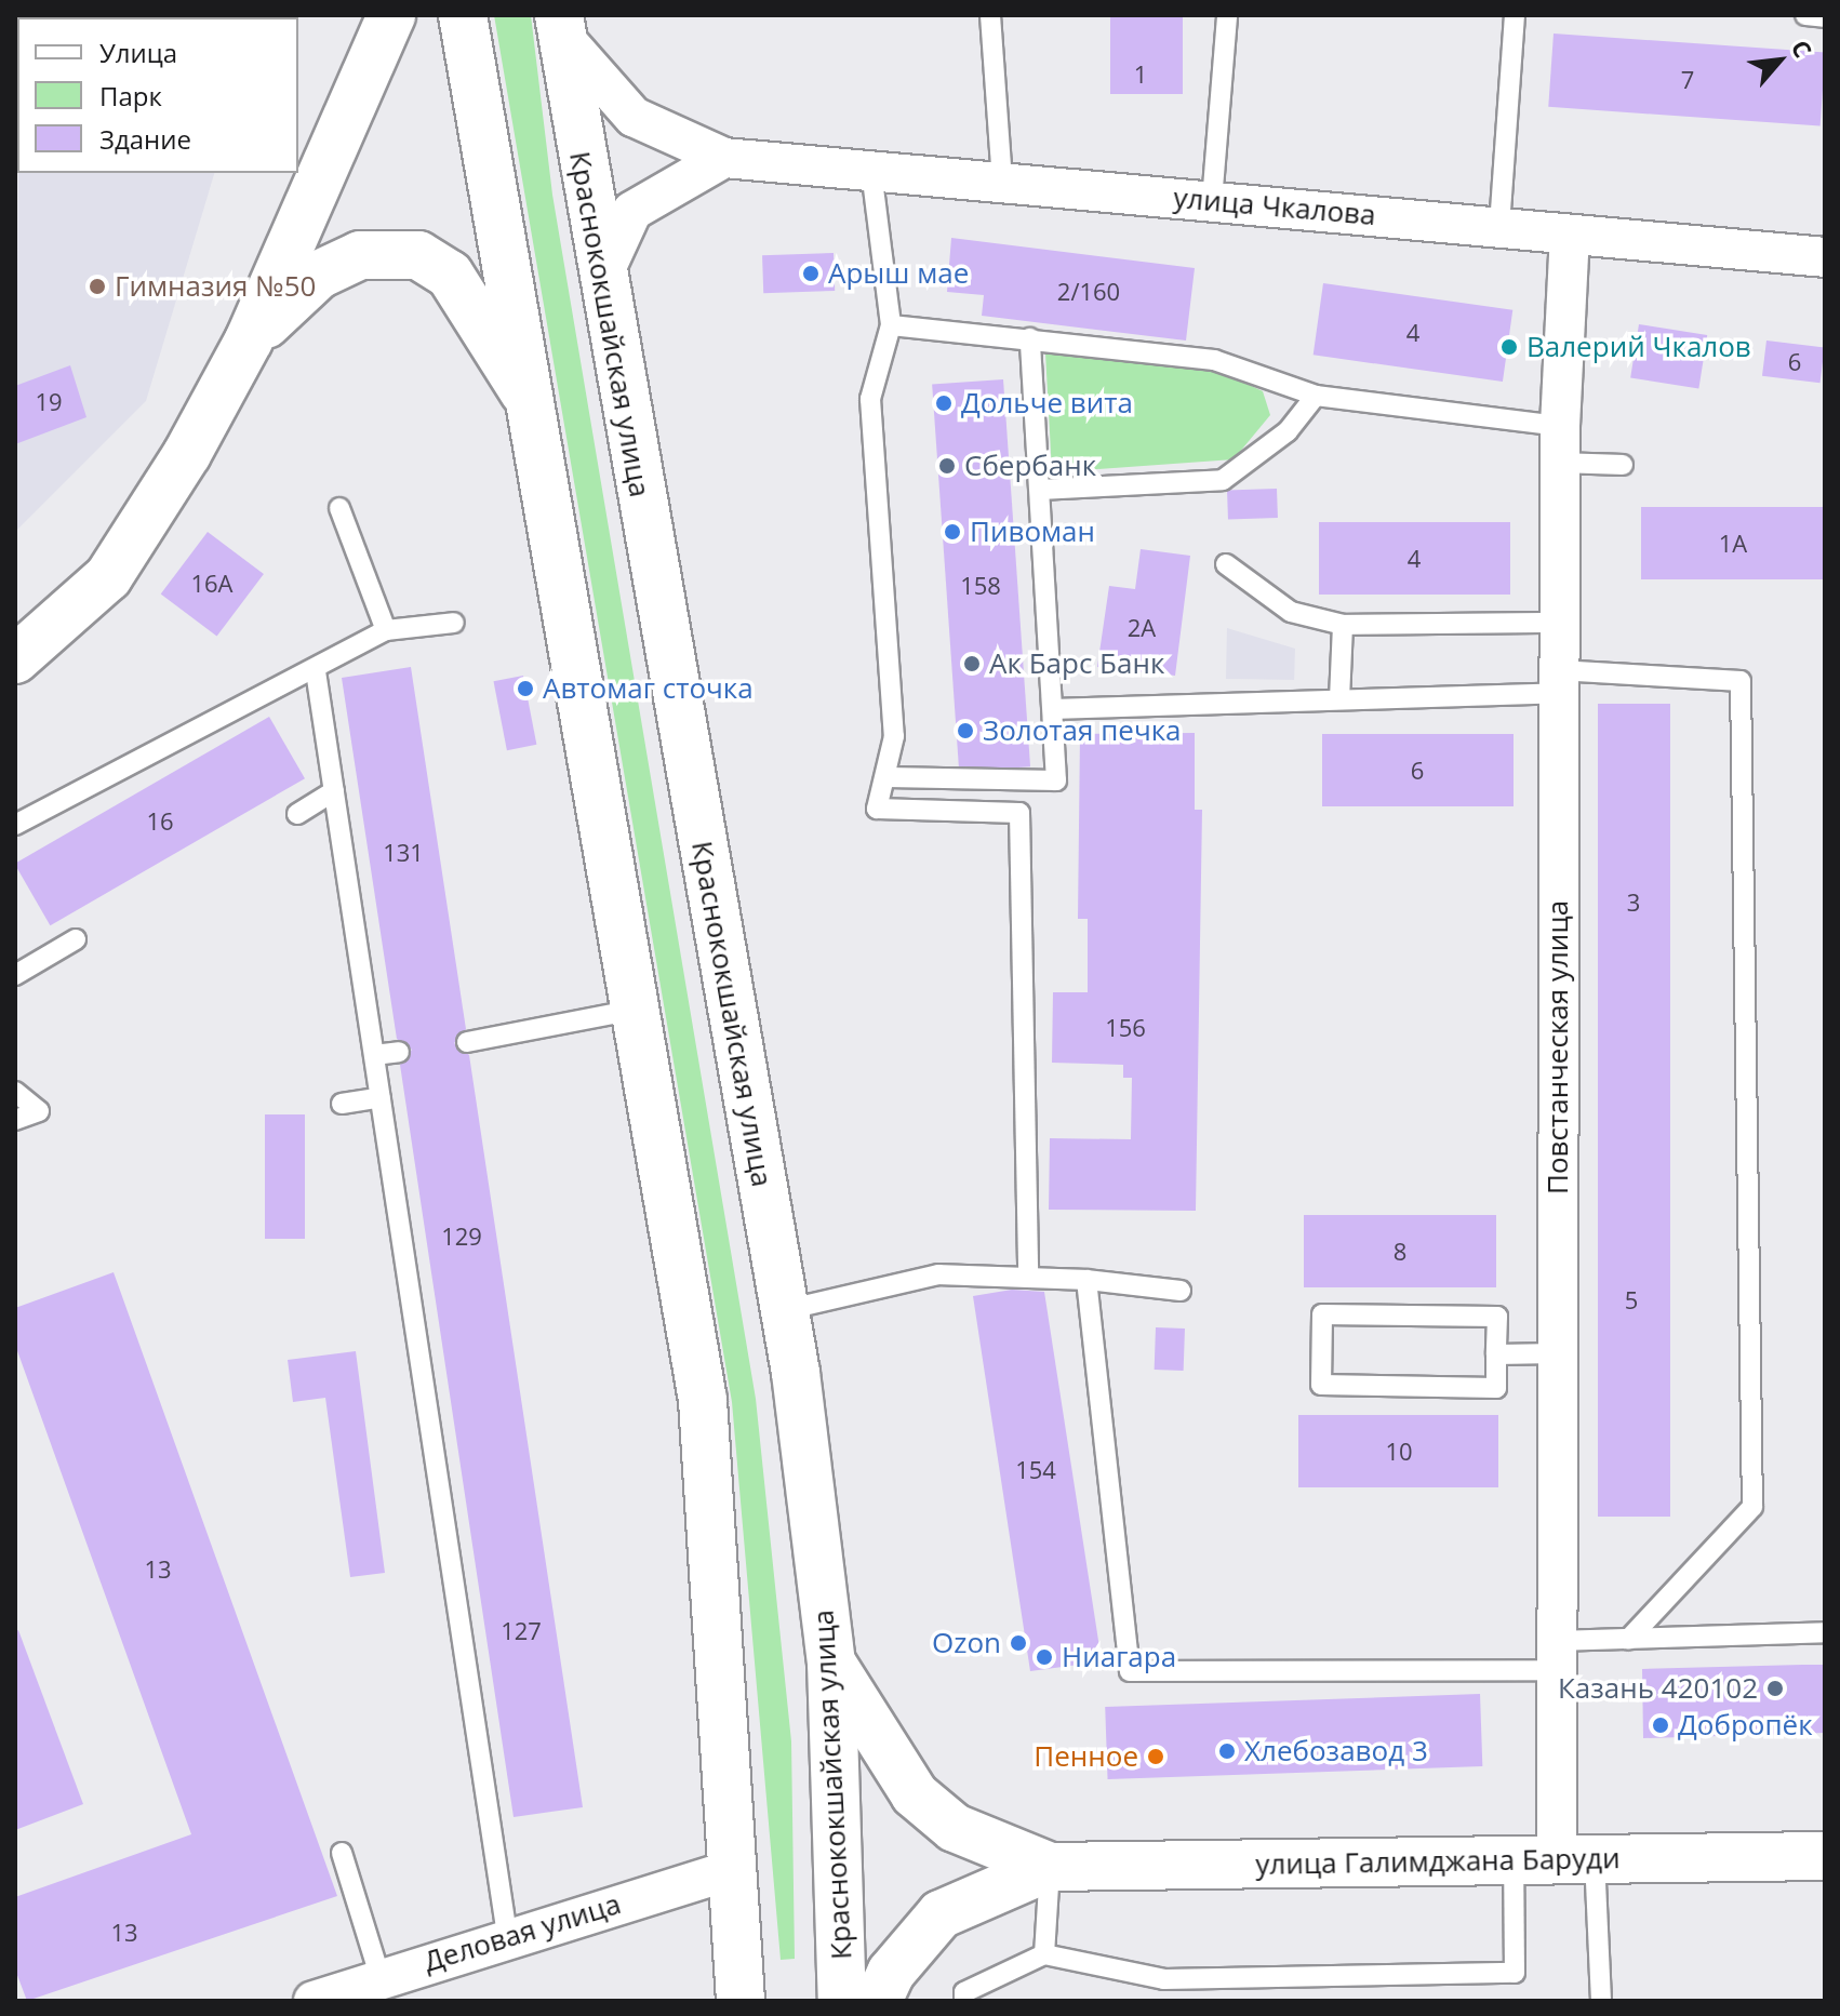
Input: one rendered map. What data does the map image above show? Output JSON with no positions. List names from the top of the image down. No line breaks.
{"streets":{"main road":["Краснококшайская улица","улица Галимджана Баруди"],"street":["улица Чкалова","Повстанческая улица","Деловая улица"]},"crossings":[["улица Чкалова","Краснококшайская улица"],["улица Чкалова","Повстанческая улица"],["Краснококшайская улица","улица Галимджана Баруди"],["Повстанческая улица","улица Галимджана Баруди"]],"places":["Арыш мае","Гимназия №50","Валерий Чкалов","Дольче вита","Сбербанк","Пивоман","Ак Барс Банк","Автомаг сточка","Золотая печка","Ozon","Ниагара","Казань 420102","Добропёк","Хлебозавод 3","Пенное"],"house_numbers":["1","7","2/160","4","6","19","1А","4","16А","158","2А","6","16","131","3","156","129","8","5","10","154","13","127","13"],"legend":["Улица","Парк","Здание"],"north":"top right"}
